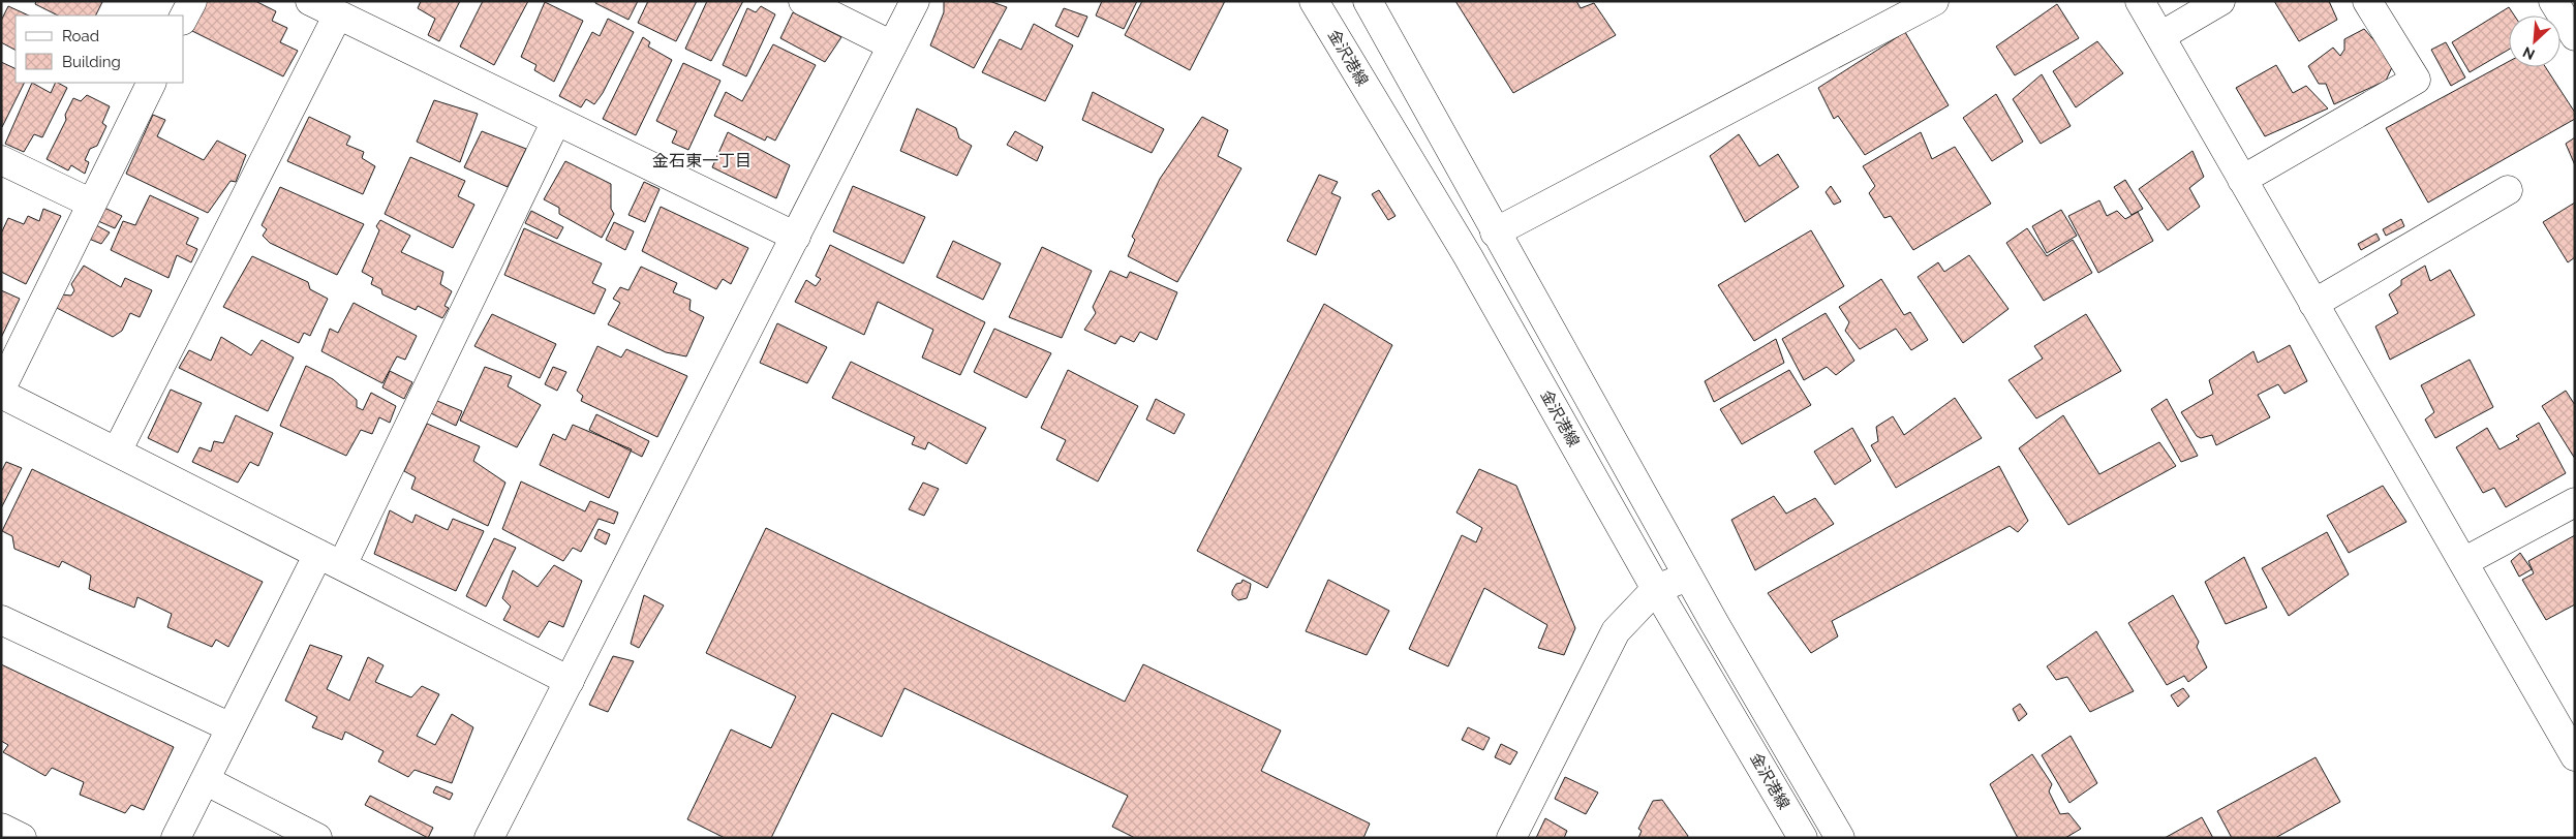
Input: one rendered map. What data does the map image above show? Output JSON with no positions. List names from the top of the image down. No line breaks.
{"streets":{"street":["金沢港線"]},"districts":["金石東一丁目"],"legend":["Road","Building"],"north":"bottom left"}
